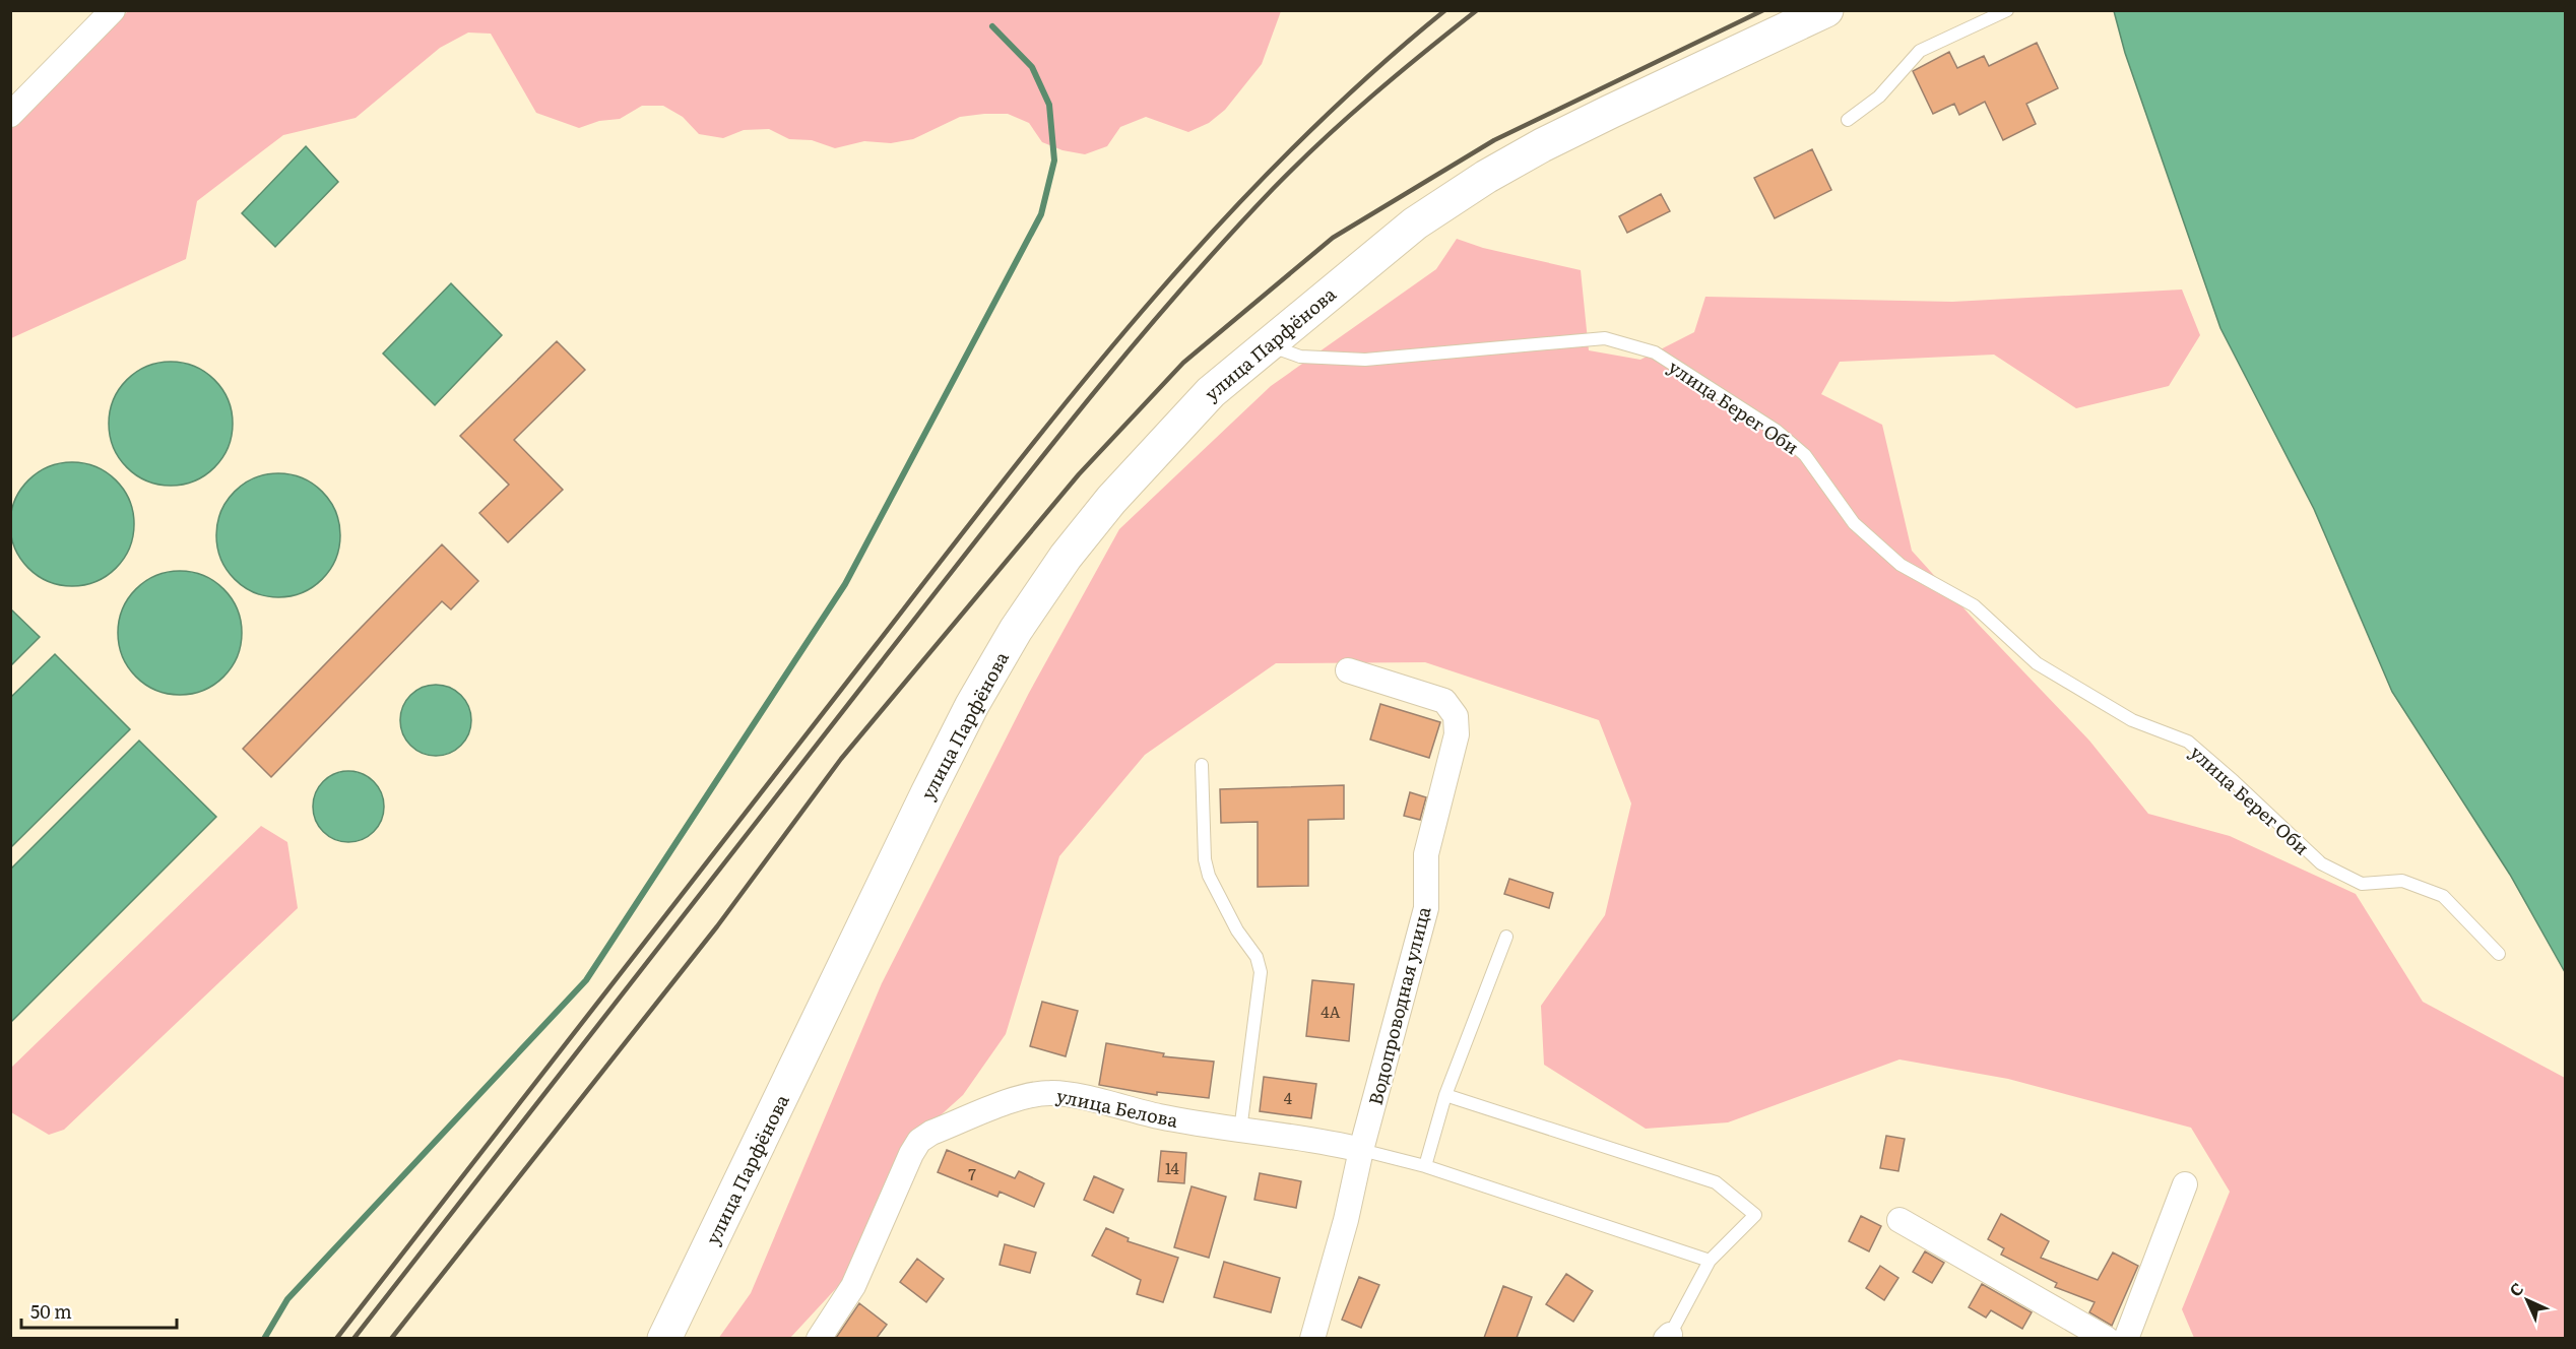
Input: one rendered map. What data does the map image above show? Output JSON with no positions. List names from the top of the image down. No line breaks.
{"streets":{"main road":["улица Парфёнова"],"street":["Водопроводная улица","улица Белова"],"lane":["улица Берег Оби"]},"crossings":[["улица Парфёнова","улица Берег Оби"],["Водопроводная улица","улица Белова"]],"house_numbers":["4А","4","14","7"],"scale_bar":"50 m","north":"top left"}
